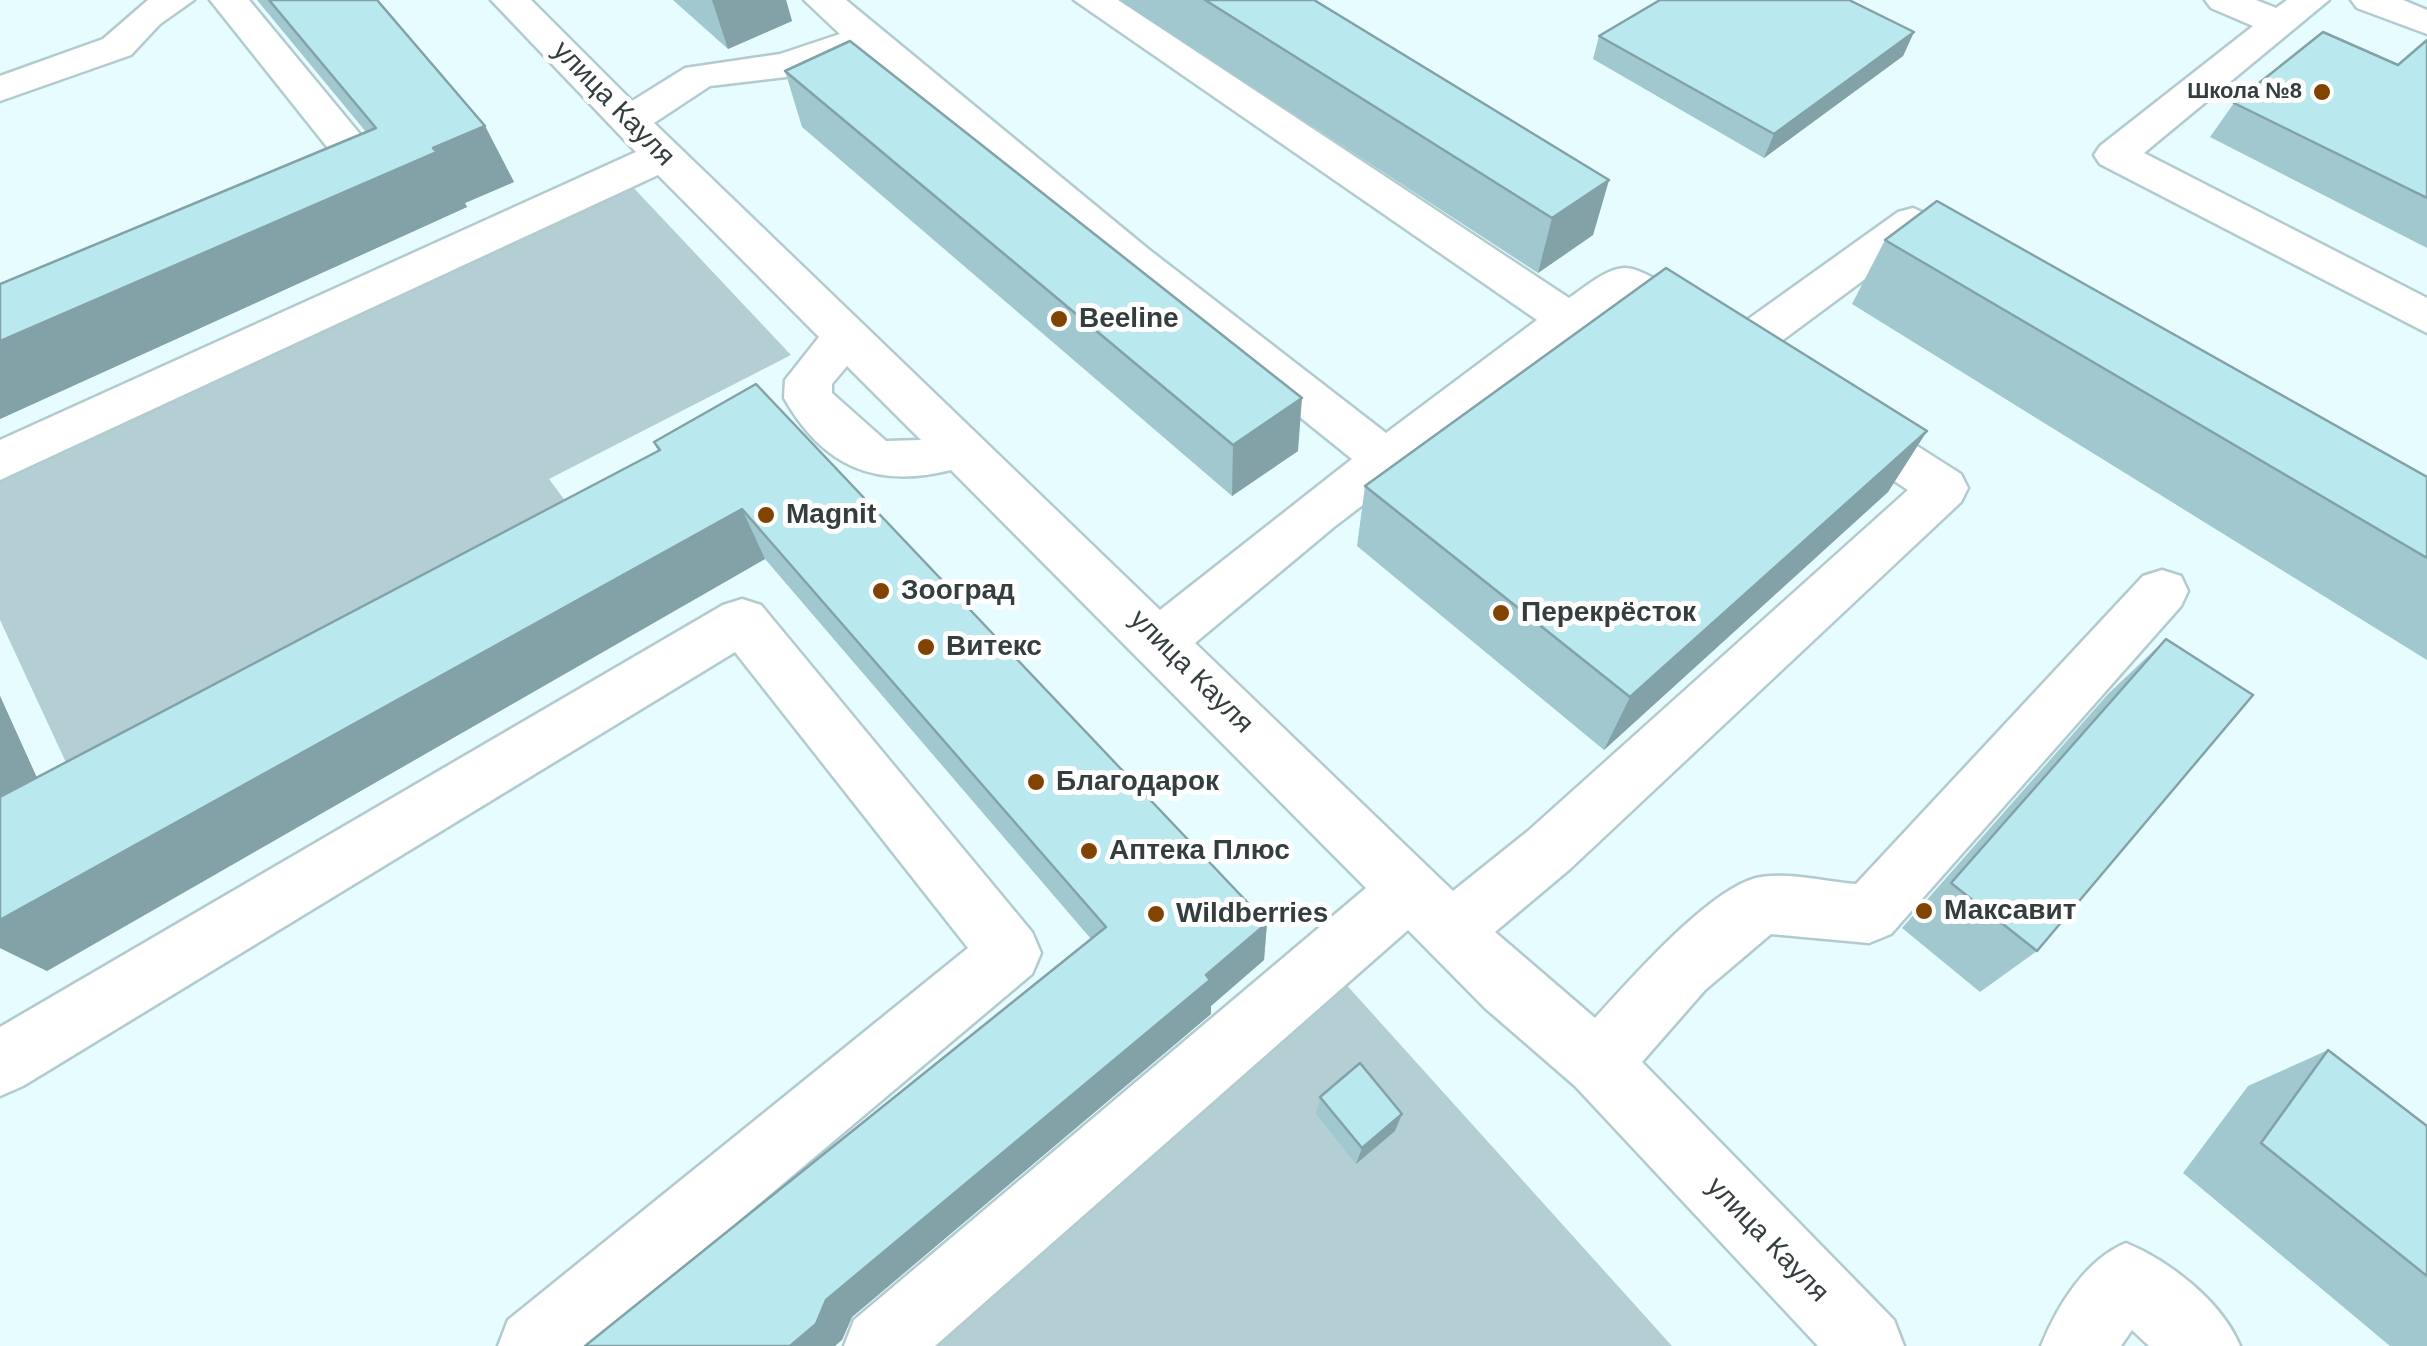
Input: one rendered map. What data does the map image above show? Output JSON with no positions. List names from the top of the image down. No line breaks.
{"streets":{"street":["улица Кауля"]},"places":["Школа №8","Beeline","Magnit","Зооград","Перекрёсток","Витекс","Благодарок","Аптека Плюс","Максавит","Wildberries"]}
